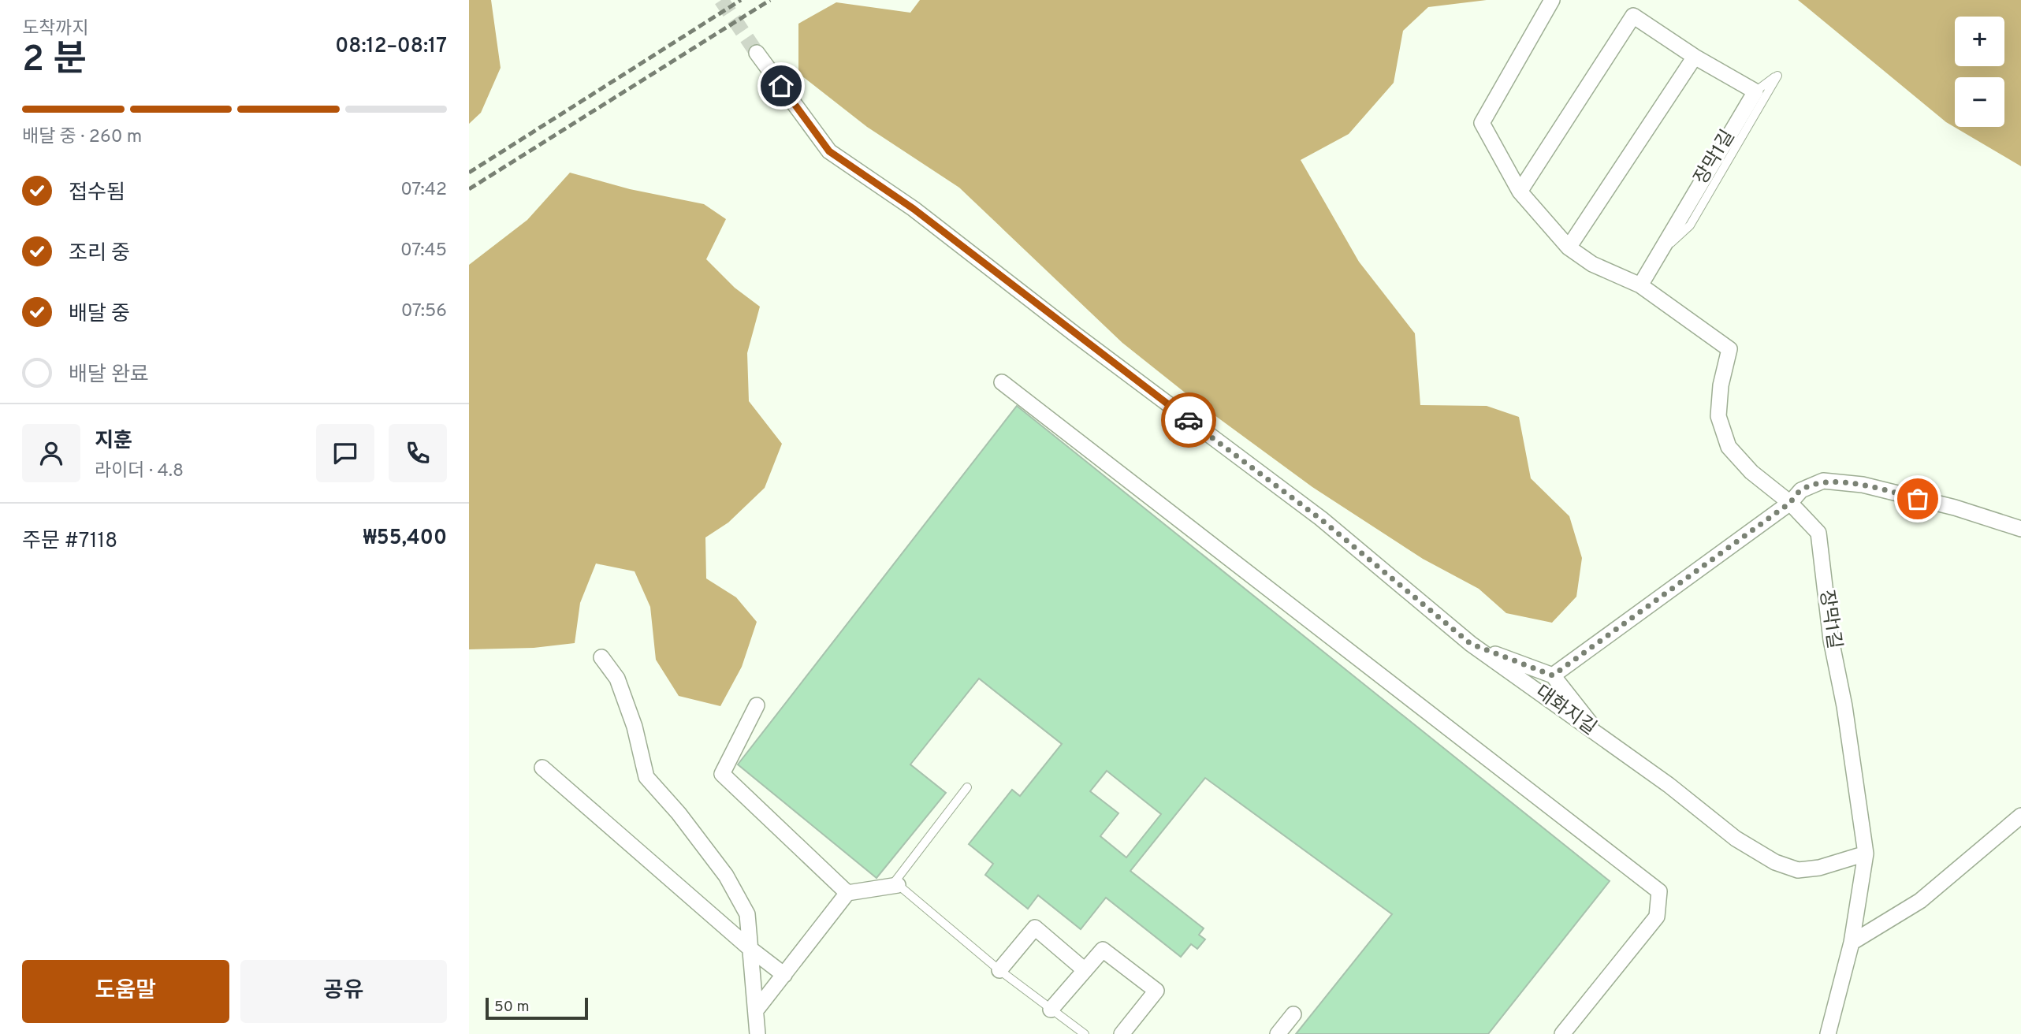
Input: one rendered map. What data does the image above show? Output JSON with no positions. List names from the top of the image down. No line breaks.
{"streets":{"street":["장막1길","대화지길"]},"crossings":[["장막1길","대화지길"]],"scale_bar":"50 m","page":{"heading":["2 분","도착까지","08:12–08:17"],"panel":["지훈","라이더 · 4.8","주문 #7118","₩55,400"],"map_buttons":["+","−"],"bar":"배달 중 · 260 m","list":[["접수됨","07:42"],["조리 중","07:45"],["배달 중","07:56"],"배달 완료"],"buttons":["도움말","공유"],"scale":"50 m"}}
